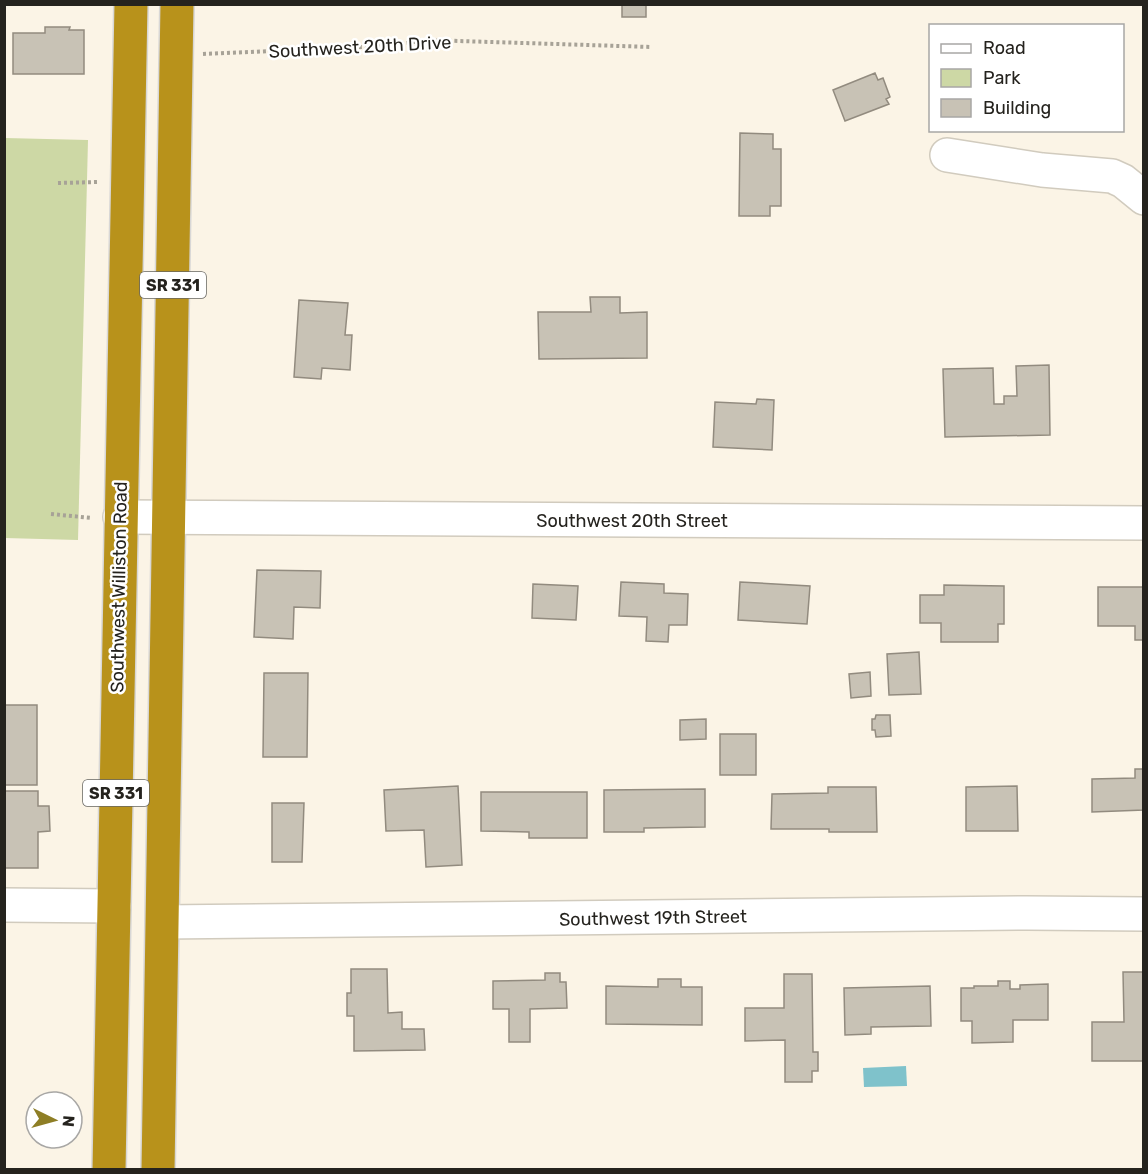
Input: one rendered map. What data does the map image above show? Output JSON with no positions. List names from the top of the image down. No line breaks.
{"streets":{"highway":["SR 331","Southwest Williston Road"],"street":["Southwest 20th Street","Southwest 19th Street"],"path":["Southwest 20th Drive"]},"crossings":[["Southwest 20th Drive","SR 331"],["SR 331","Southwest 20th Street"],["SR 331","Southwest 19th Street"],["Southwest 20th Street","Southwest Williston Road"]],"legend":["Road","Park","Building"],"north":"right"}
